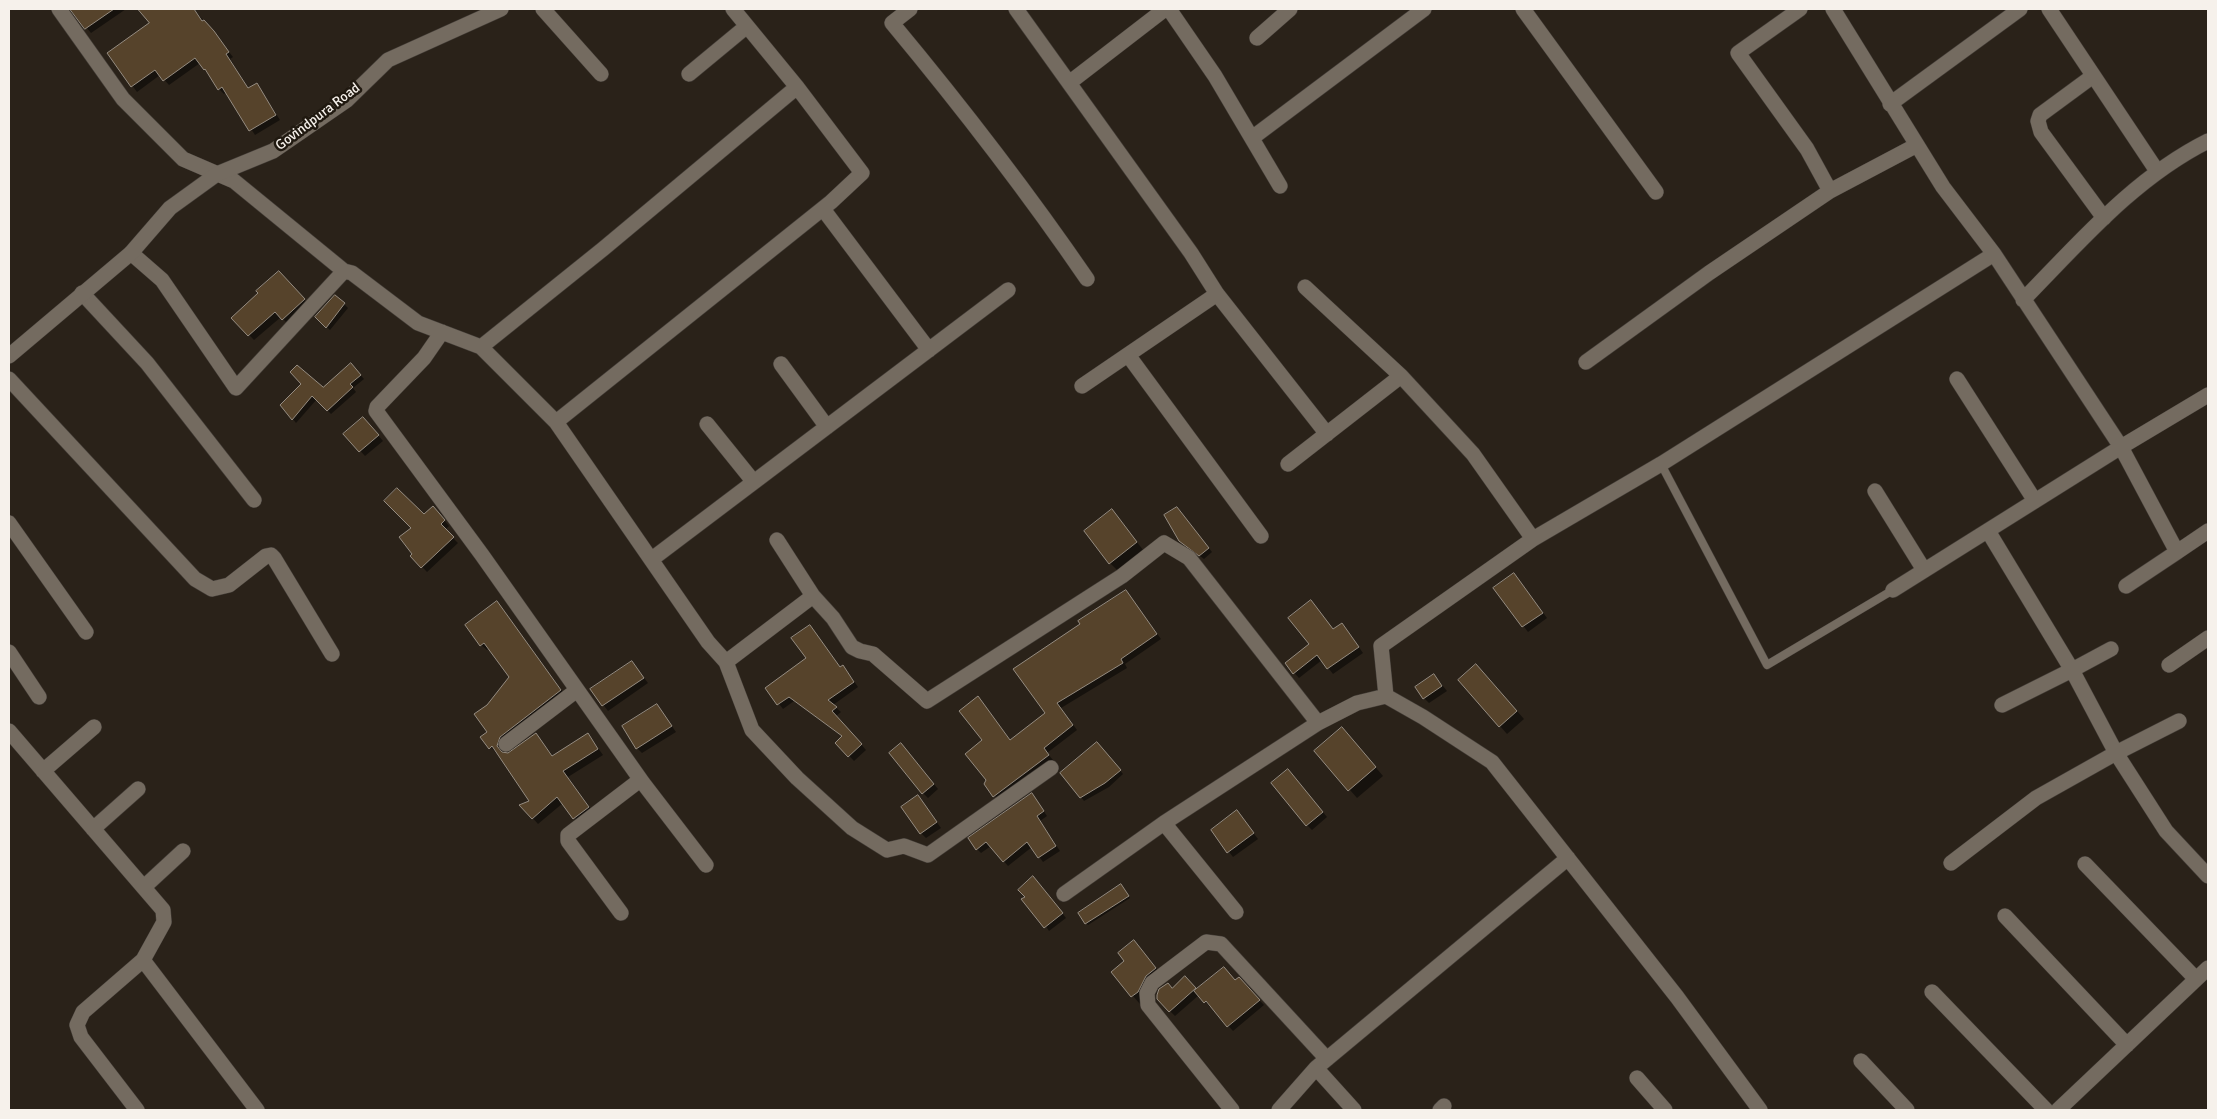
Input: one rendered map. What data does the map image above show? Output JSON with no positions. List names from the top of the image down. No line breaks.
{"streets":{"street":["Govindpura Road"]}}
